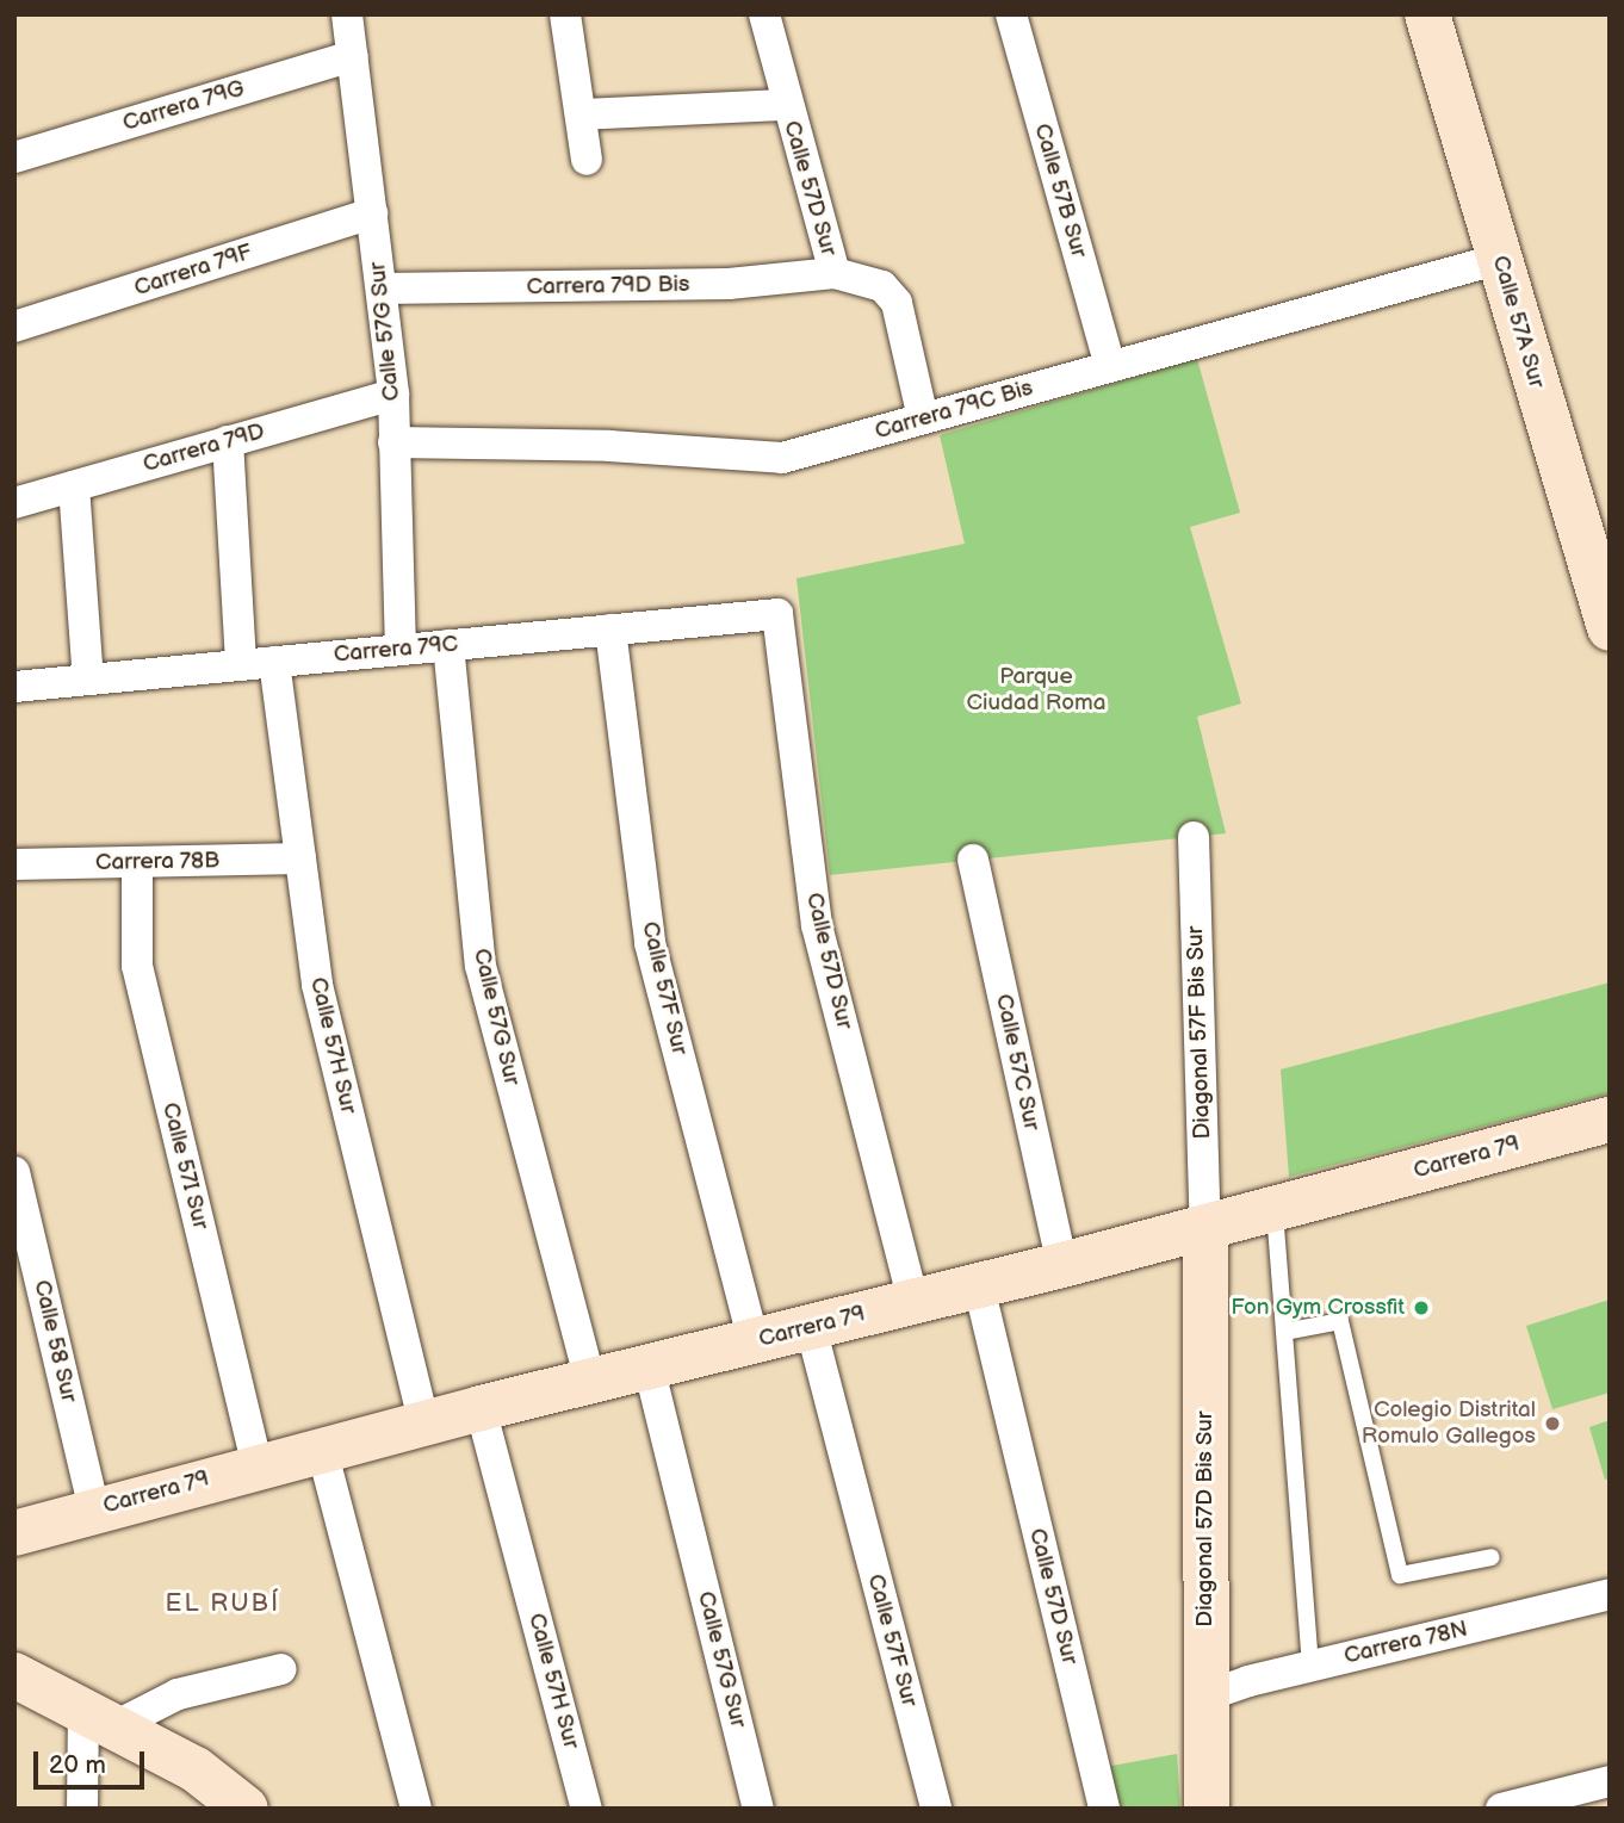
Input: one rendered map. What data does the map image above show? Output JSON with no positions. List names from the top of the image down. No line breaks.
{"streets":{"street":["Carrera 79G","Calle 57D Sur","Calle 57B Sur","Carrera 79F","Carrera 79D Bis","Calle 57A Sur","Calle 57G Sur","Carrera 79C Bis","Carrera 79D","Carrera 79C","Carrera 78B","Calle 57F Sur","Diagonal 57F Bis Sur","Calle 57H Sur","Calle 57C Sur","Carrera 79","Calle 57I Sur","Calle 58 Sur","Diagonal 57D Bis Sur","Carrera 78N"]},"crossings":[["Carrera 79G","Calle 57G Sur"],["Calle 57D Sur","Carrera 79D Bis"],["Calle 57D Sur","Carrera 79C Bis"],["Calle 57D Sur","Carrera 79C"],["Calle 57D Sur","Carrera 79"],["Calle 57B Sur","Carrera 79C Bis"],["Carrera 79F","Calle 57G Sur"],["Carrera 79D Bis","Calle 57G Sur"],["Calle 57A Sur","Carrera 79C Bis"],["Calle 57G Sur","Carrera 79C Bis"],["Calle 57G Sur","Carrera 79D"],["Calle 57G Sur","Carrera 79C"],["Calle 57G Sur","Carrera 79"],["Carrera 79C","Calle 57F Sur"],["Carrera 79C","Calle 57H Sur"],["Carrera 78B","Calle 57H Sur"],["Carrera 78B","Calle 57I Sur"],["Calle 57F Sur","Carrera 79"],["Diagonal 57F Bis Sur","Carrera 79"],["Diagonal 57F Bis Sur","Diagonal 57D Bis Sur"],["Calle 57H Sur","Carrera 79"],["Calle 57C Sur","Carrera 79"],["Carrera 79","Calle 57I Sur"],["Carrera 79","Calle 58 Sur"],["Carrera 79","Diagonal 57D Bis Sur"],["Diagonal 57D Bis Sur","Carrera 78N"]],"districts":["EL RUBÍ"],"parks":["Parque Ciudad Roma"],"places":["Fon Gym Crossfit","Colegio Distrital Romulo Gallegos"],"scale_bar":"20 m"}
